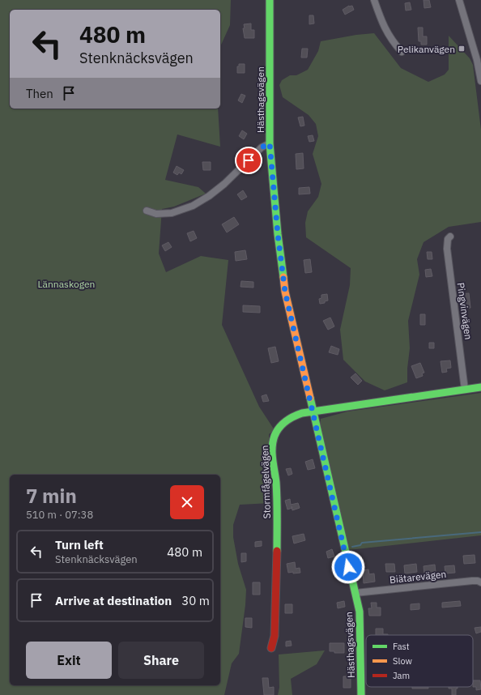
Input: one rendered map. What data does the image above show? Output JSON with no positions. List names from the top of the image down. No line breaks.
{"streets":{"street":["Hästhagsvägen","Pingvinvägen","Stormfågelvägen","Biätarevägen"]},"crossings":[["Hästhagsvägen","Stormfågelvägen"],["Hästhagsvägen","Biätarevägen"],["Pingvinvägen","Stormfågelvägen"]],"parks":["Lännaskogen"],"places":{"transit":["Pelikanvägen"]},"legend":["Fast","Slow","Jam"],"page":{"turn":["480 m","Stenknäcksvägen"],"then":"Then","heading":["7 min","510 m · 07:38"],"list":[{"name":"Turn left","note":"Stenknäcksvägen","value":"480 m"},{"name":"Arrive at destination","value":"30 m"}],"buttons":["Exit","Share"]}}
